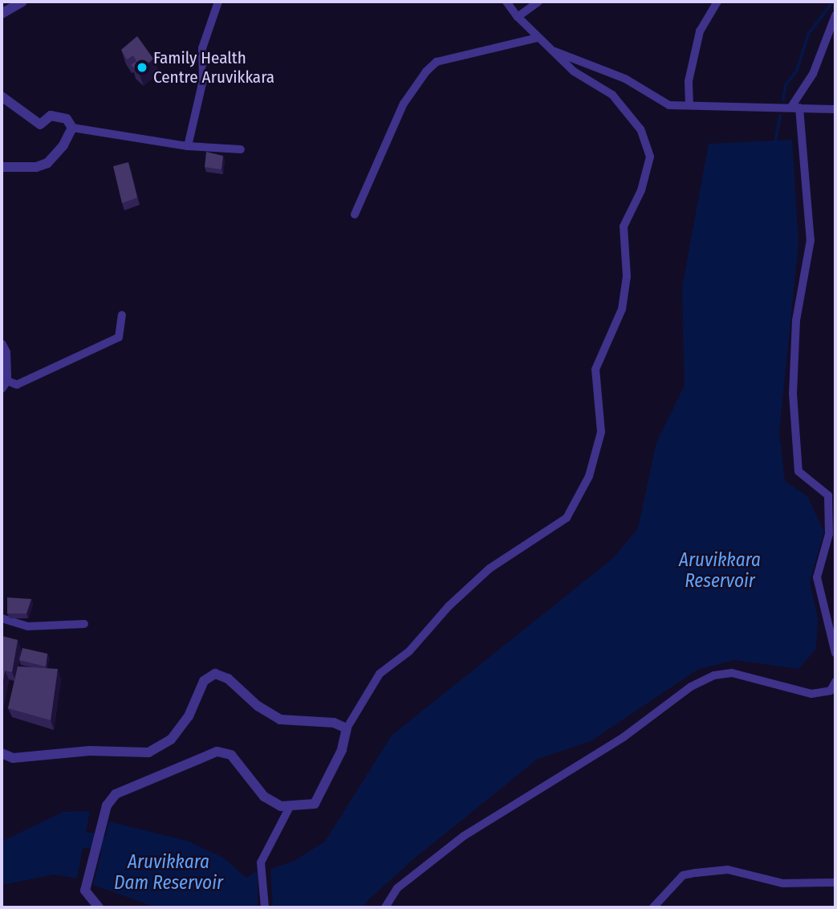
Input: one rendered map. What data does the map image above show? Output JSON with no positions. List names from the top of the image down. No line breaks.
{"water":["Aruvikkara Reservoir","Aruvikkara Dam Reservoir"],"places":["Family Health Centre Aruvikkara"]}
